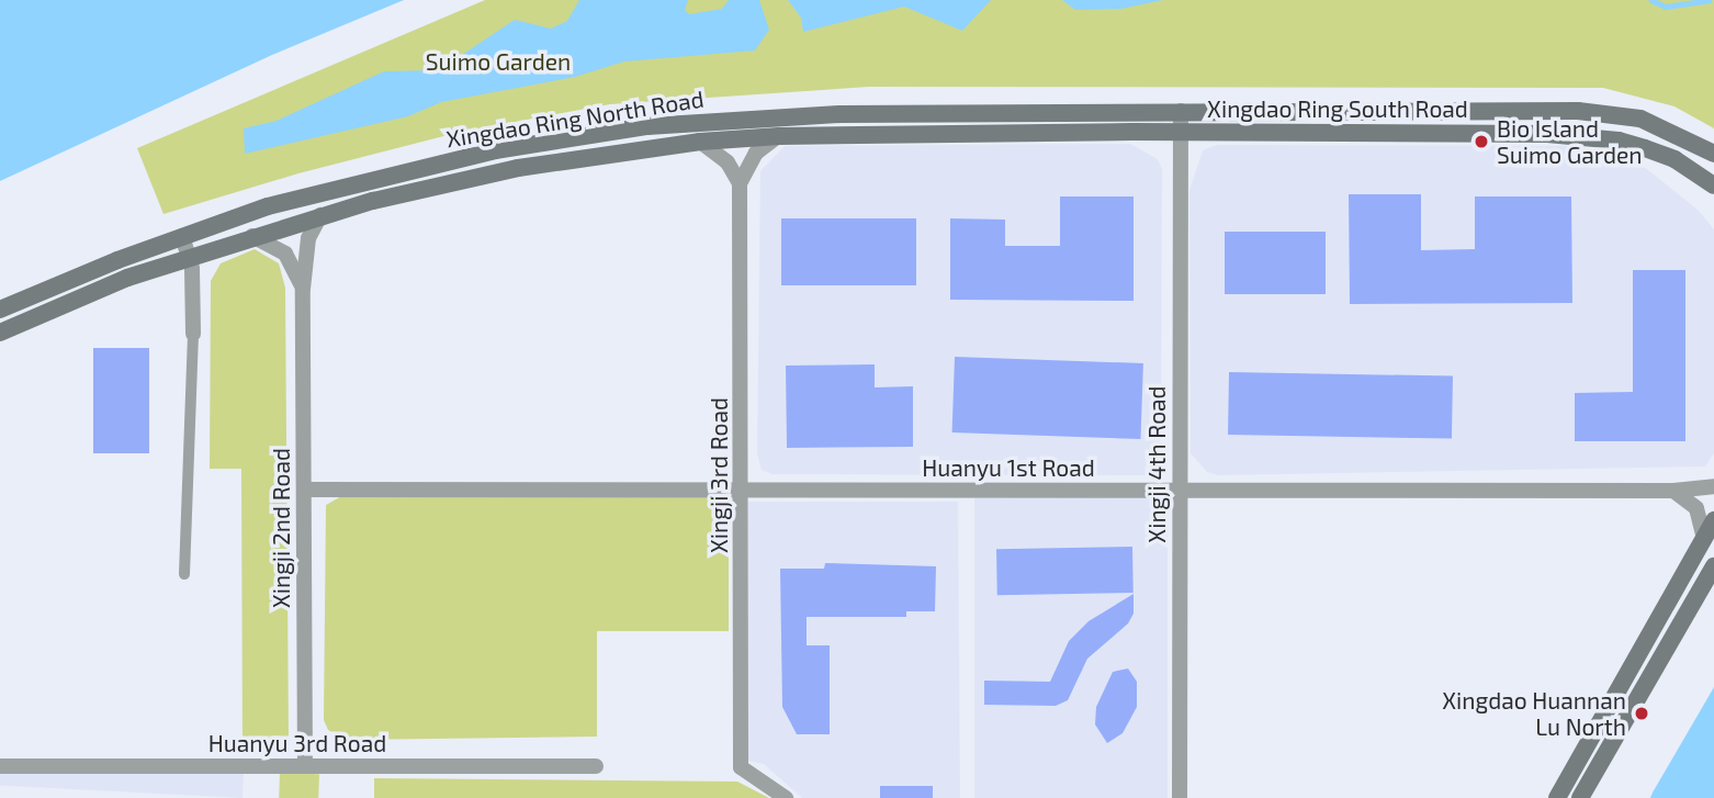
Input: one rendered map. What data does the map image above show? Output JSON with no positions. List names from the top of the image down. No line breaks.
{"streets":{"main road":["Xingdao Ring South Road","Xingdao Ring North Road"],"street":["Xingji 4th Road","Huanyu 1st Road","Xingji 3rd Road","Xingji 2nd Road","Huanyu 3rd Road"]},"crossings":[["Xingdao Ring South Road","Xingdao Ring North Road"],["Xingdao Ring South Road","Xingji 4th Road"],["Xingdao Ring North Road","Xingji 4th Road"],["Xingdao Ring North Road","Xingji 2nd Road"],["Xingji 4th Road","Huanyu 1st Road"],["Huanyu 1st Road","Xingji 3rd Road"],["Huanyu 1st Road","Xingji 2nd Road"],["Xingji 2nd Road","Huanyu 3rd Road"]],"parks":["Suimo Garden"],"places":["Bio Island Suimo Garden","Xingdao Huannan Lu North"]}
